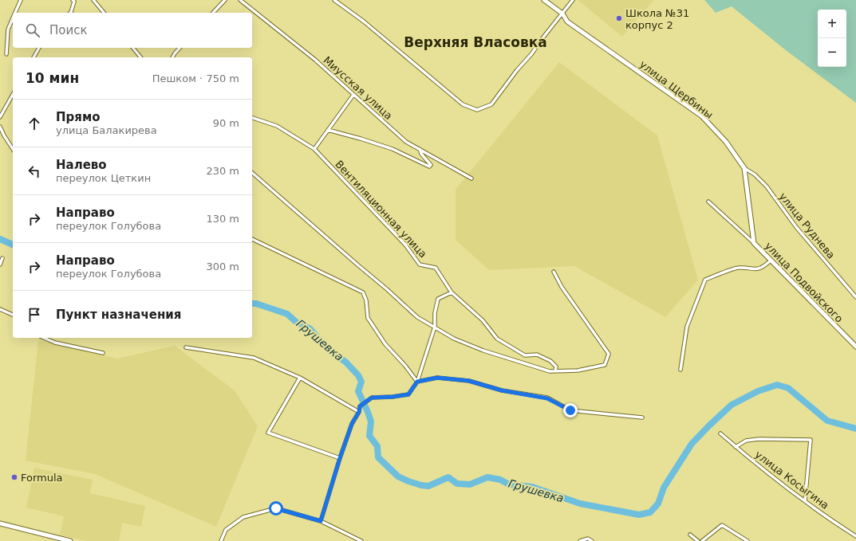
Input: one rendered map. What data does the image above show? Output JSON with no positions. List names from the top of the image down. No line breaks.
{"streets":{"street":["Миусская улица","улица Щербины","Вентиляционная улица","улица Руднева","улица Подвойского","улица Косыгина"]},"crossings":[["улица Щербины","улица Руднева"],["улица Щербины","улица Подвойского"]],"districts":["Верхняя Власовка"],"water":["Грушевка"],"places":["Школа №31 корпус 2","Formula"],"page":{"map_buttons":["+","−"],"search":"Поиск","heading":["10 мин","Пешком · 750 m"],"list":[["Прямо","улица Балакирева","90 m"],["Налево","переулок Цеткин","230 m"],["Направо","переулок Голубова","130 m"],["Направо","переулок Голубова","300 m"],"Пункт назначения"]}}
